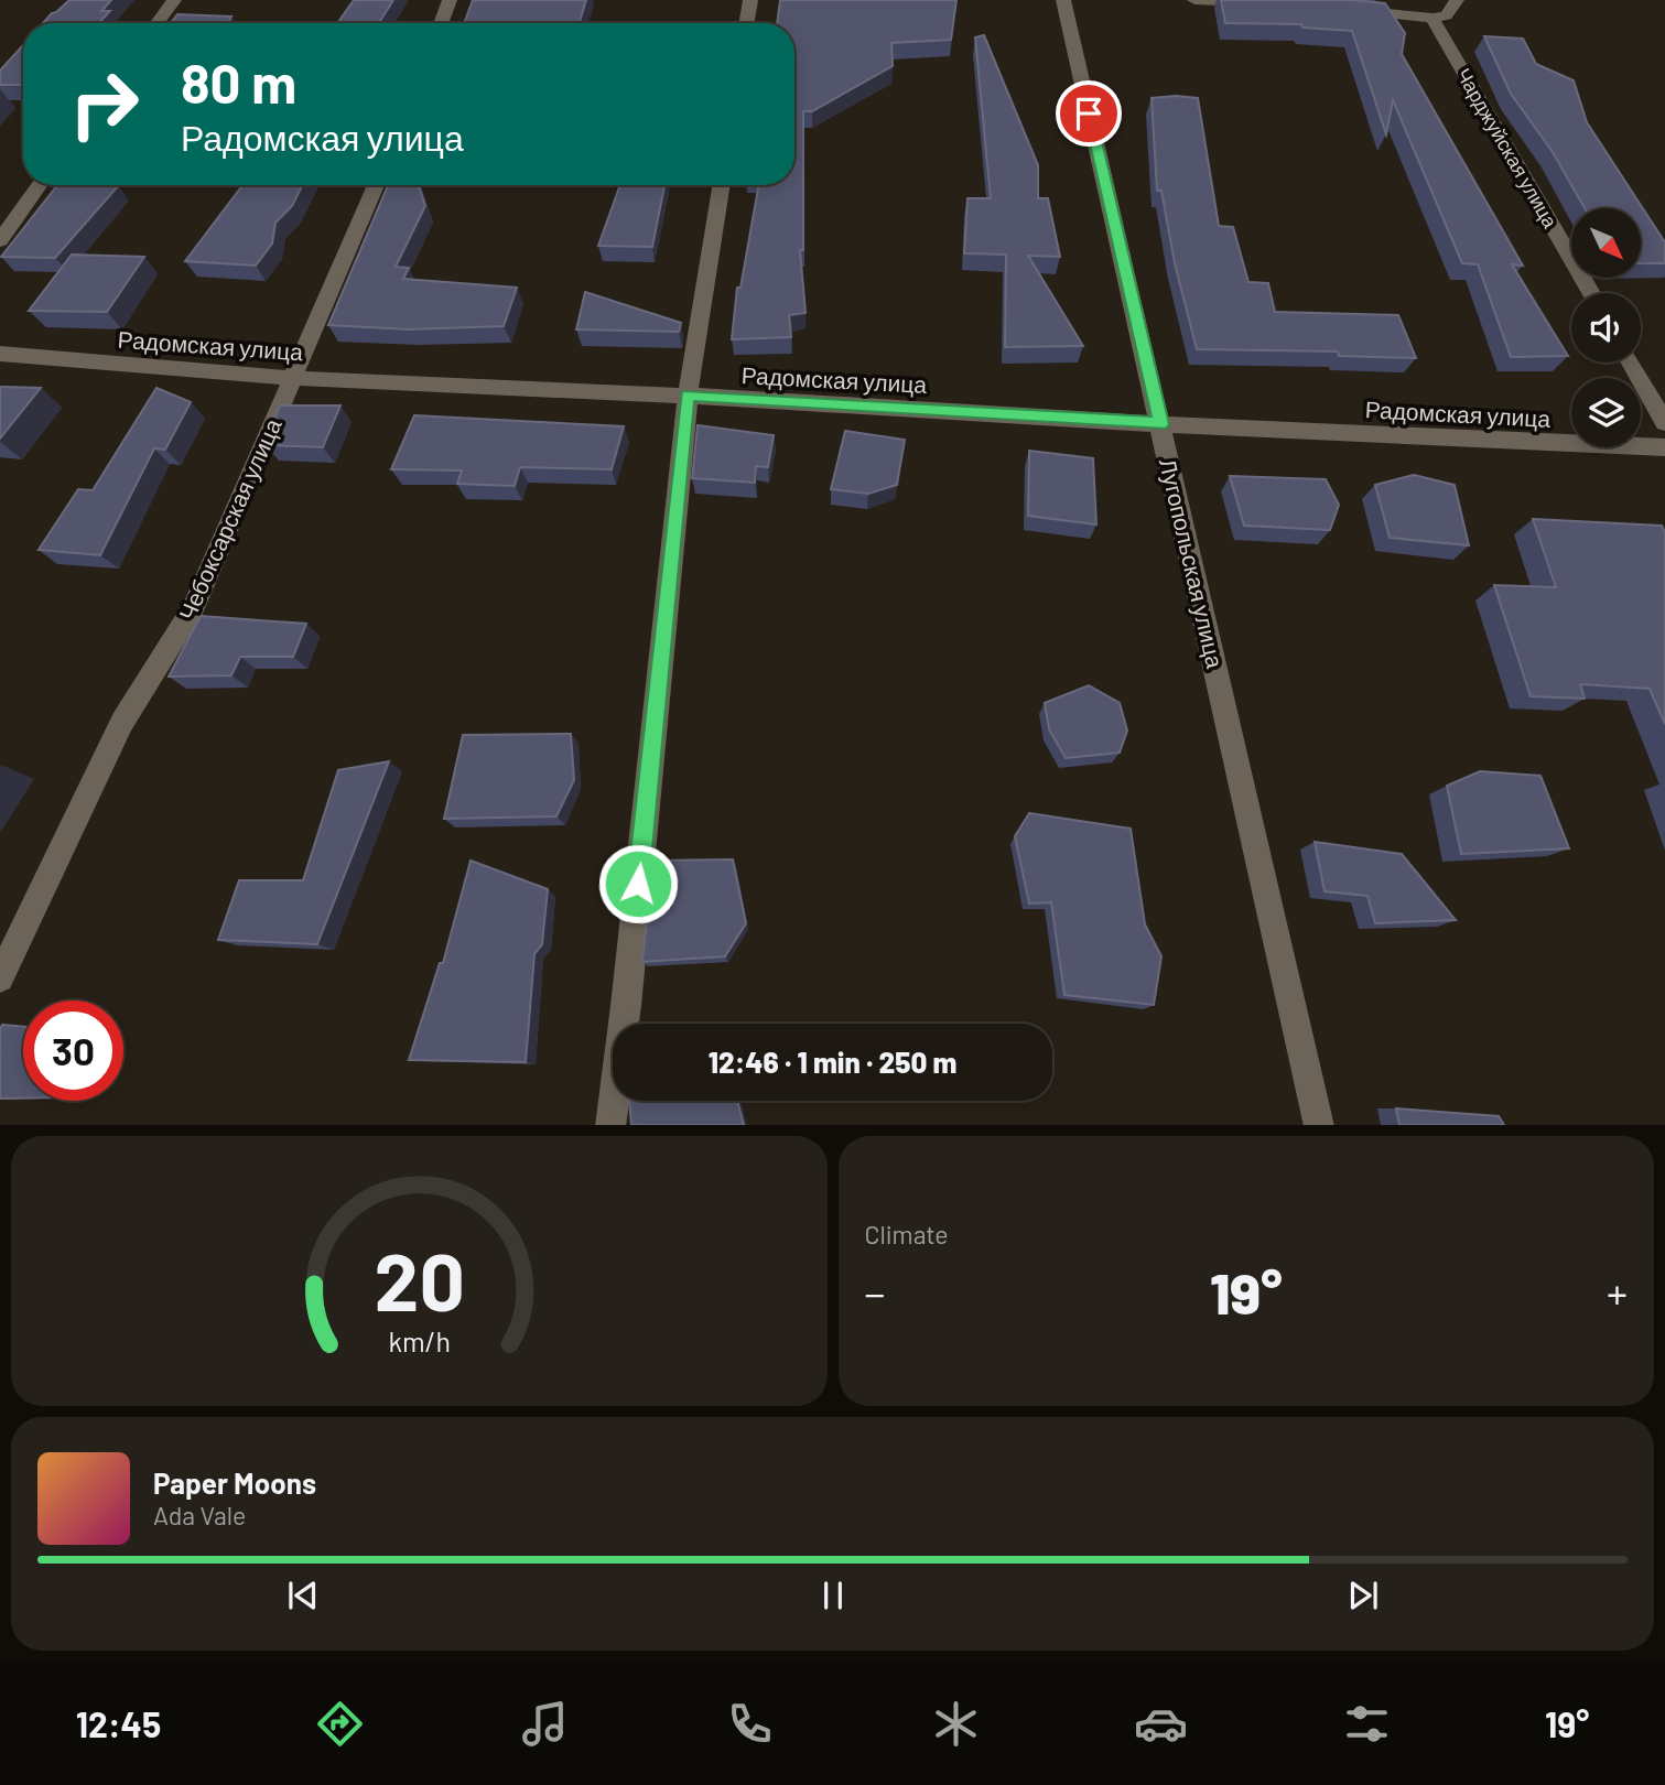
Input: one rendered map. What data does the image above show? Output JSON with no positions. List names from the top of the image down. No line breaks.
{"streets":{"street":["Чарджуйская улица","Радомская улица","Чебоксарская улица","Лугопольская улица"]},"crossings":[["Радомская улица","Чебоксарская улица"],["Радомская улица","Лугопольская улица"]],"north":"bottom right","page":{"turn":["80 m","Радомская улица"],"limit":"30","trip":"12:46 · 1 min · 250 m","tile":"Climate","heat":["−","19°","+"],"song":["Paper Moons","Ada Vale"],"tabs":["12:45","19°"],"gauge":["20","km/h"]}}
